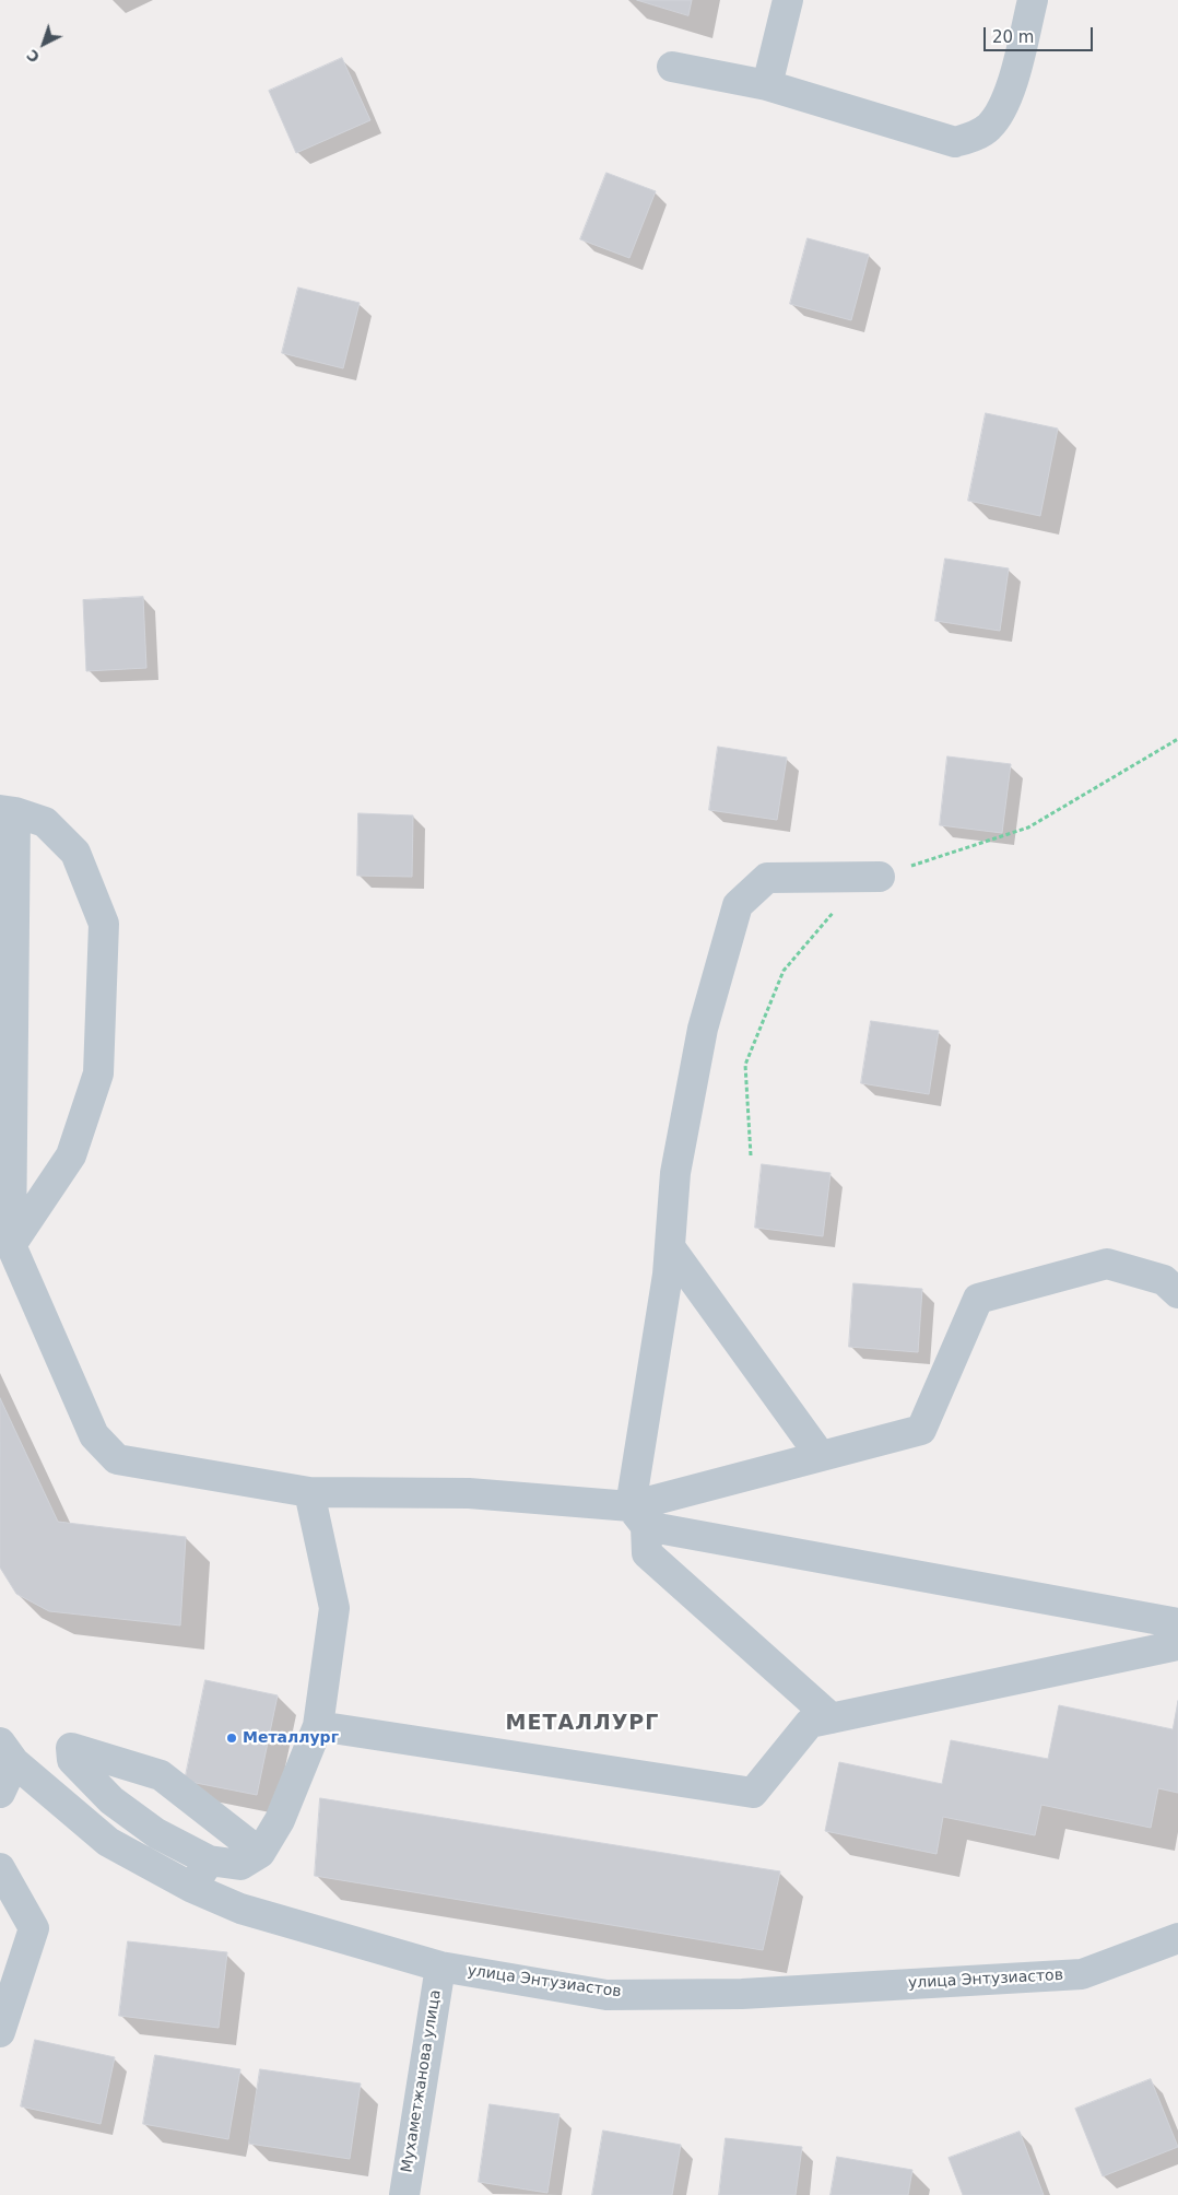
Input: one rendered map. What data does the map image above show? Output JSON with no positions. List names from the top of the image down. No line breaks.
{"streets":{"street":["улица Энтузиастов","Мухаметжанова улица"]},"crossings":[["улица Энтузиастов","Мухаметжанова улица"]],"districts":["МЕТАЛЛУРГ"],"places":["Металлург"],"scale_bar":"20 m","north":"bottom left"}
